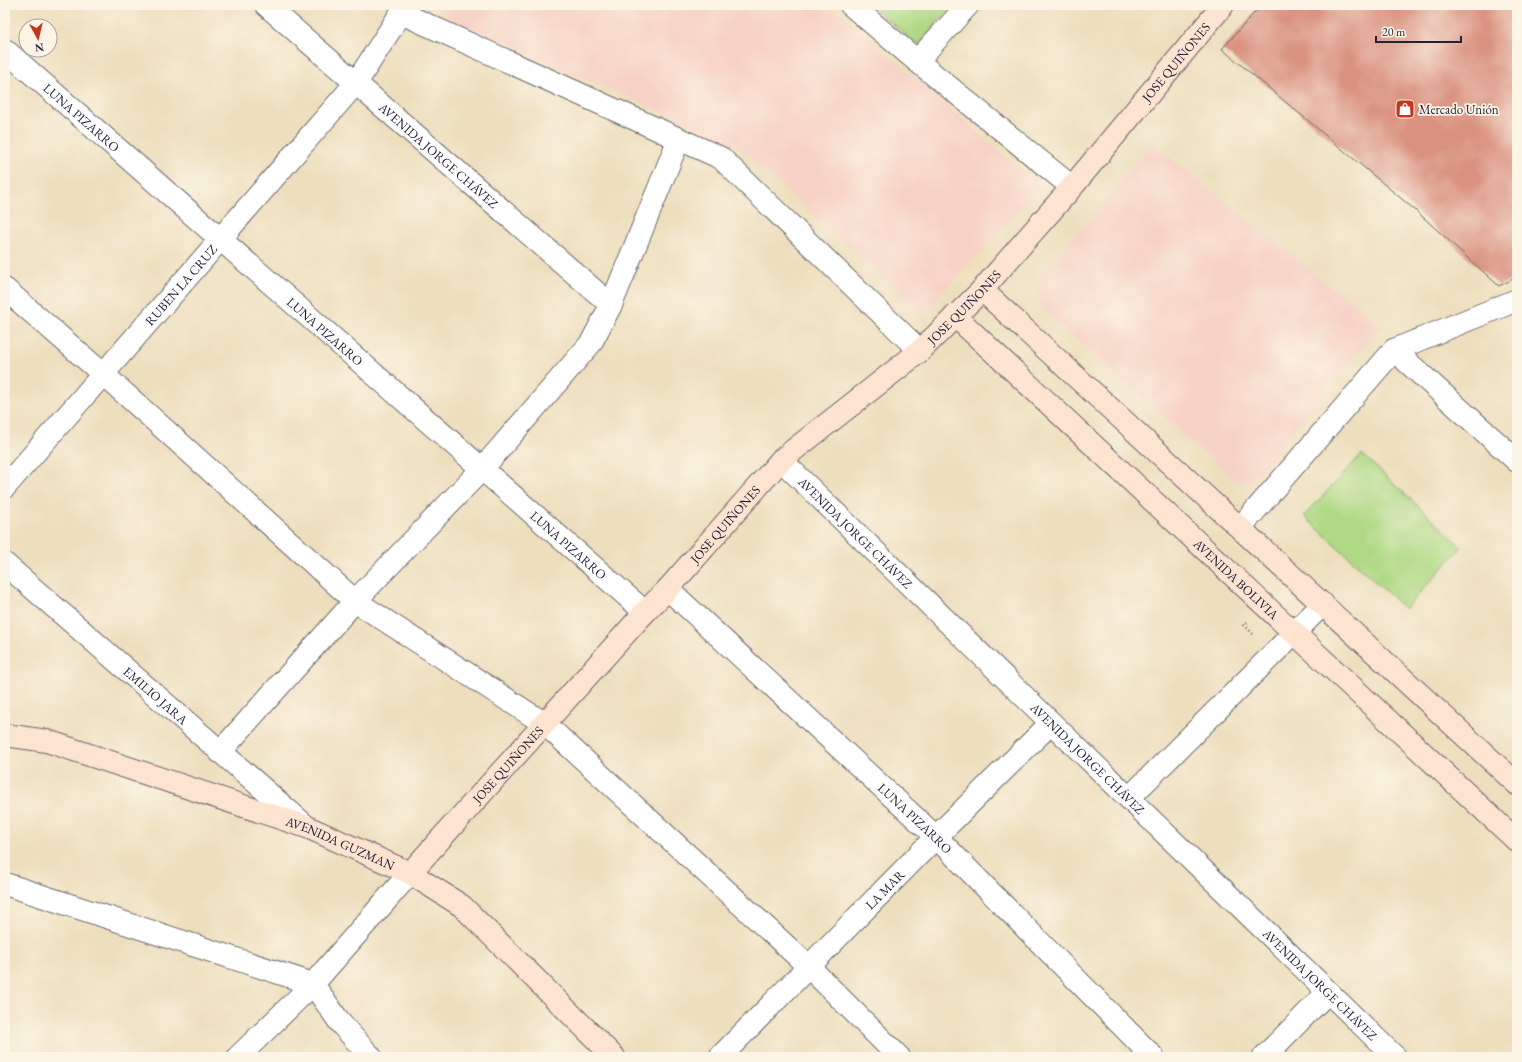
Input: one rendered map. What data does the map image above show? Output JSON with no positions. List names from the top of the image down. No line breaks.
{"streets":{"street":["JOSE QUIÑONES","LUNA PIZARRO","AVENIDA JORGE CHÁVEZ","RUBEN LA CRUZ","AVENIDA BOLIVIA","EMILIO JARA","AVENIDA GUZMAN","LA MAR"]},"crossings":[["JOSE QUIÑONES","LUNA PIZARRO"],["JOSE QUIÑONES","AVENIDA JORGE CHÁVEZ"],["JOSE QUIÑONES","AVENIDA BOLIVIA"],["JOSE QUIÑONES","AVENIDA GUZMAN"],["LUNA PIZARRO","RUBEN LA CRUZ"],["LUNA PIZARRO","LA MAR"],["AVENIDA JORGE CHÁVEZ","RUBEN LA CRUZ"],["AVENIDA JORGE CHÁVEZ","LA MAR"],["EMILIO JARA","AVENIDA GUZMAN"]],"places":{"shop":["Mercado Unión"]},"scale_bar":"20 m","north":"bottom"}
